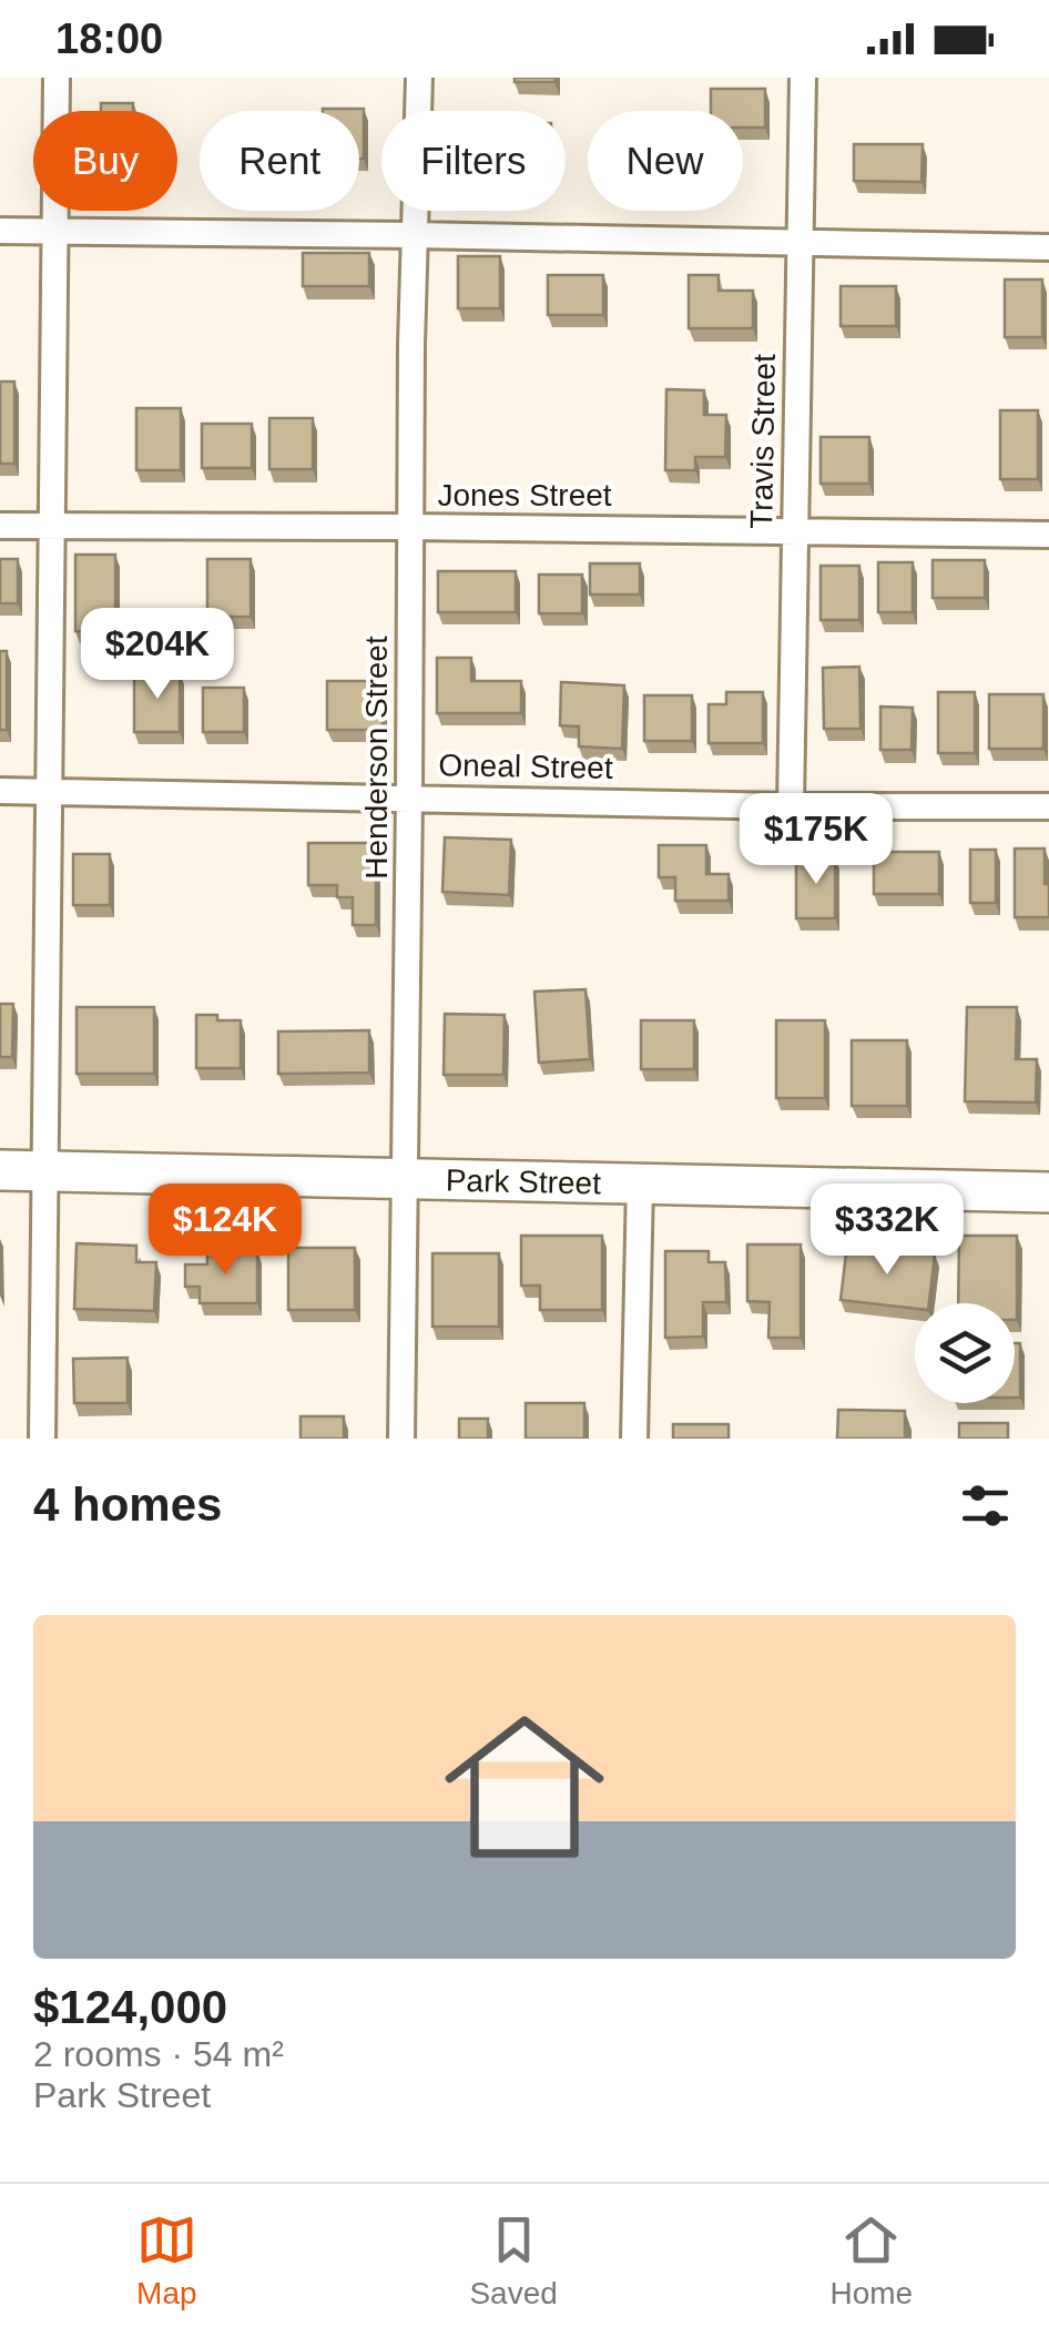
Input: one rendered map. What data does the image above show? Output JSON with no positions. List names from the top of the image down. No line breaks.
{"streets":{"main road":["Park Street"],"street":["Travis Street","Jones Street","Henderson Street","Oneal Street"]},"crossings":[["Travis Street","Jones Street"],["Travis Street","Oneal Street"],["Jones Street","Henderson Street"],["Henderson Street","Oneal Street"],["Henderson Street","Park Street"]],"page":{"status":"18:00","chip":["Buy","Rent","Filters","New"],"price":["$204K","$175K","$124K","$332K"],"heading":"4 homes","list":[{"name":"$124,000","note":"2 rooms · 54 m² · Park Street"}],"tabs":["Map","Saved","Home"]}}
